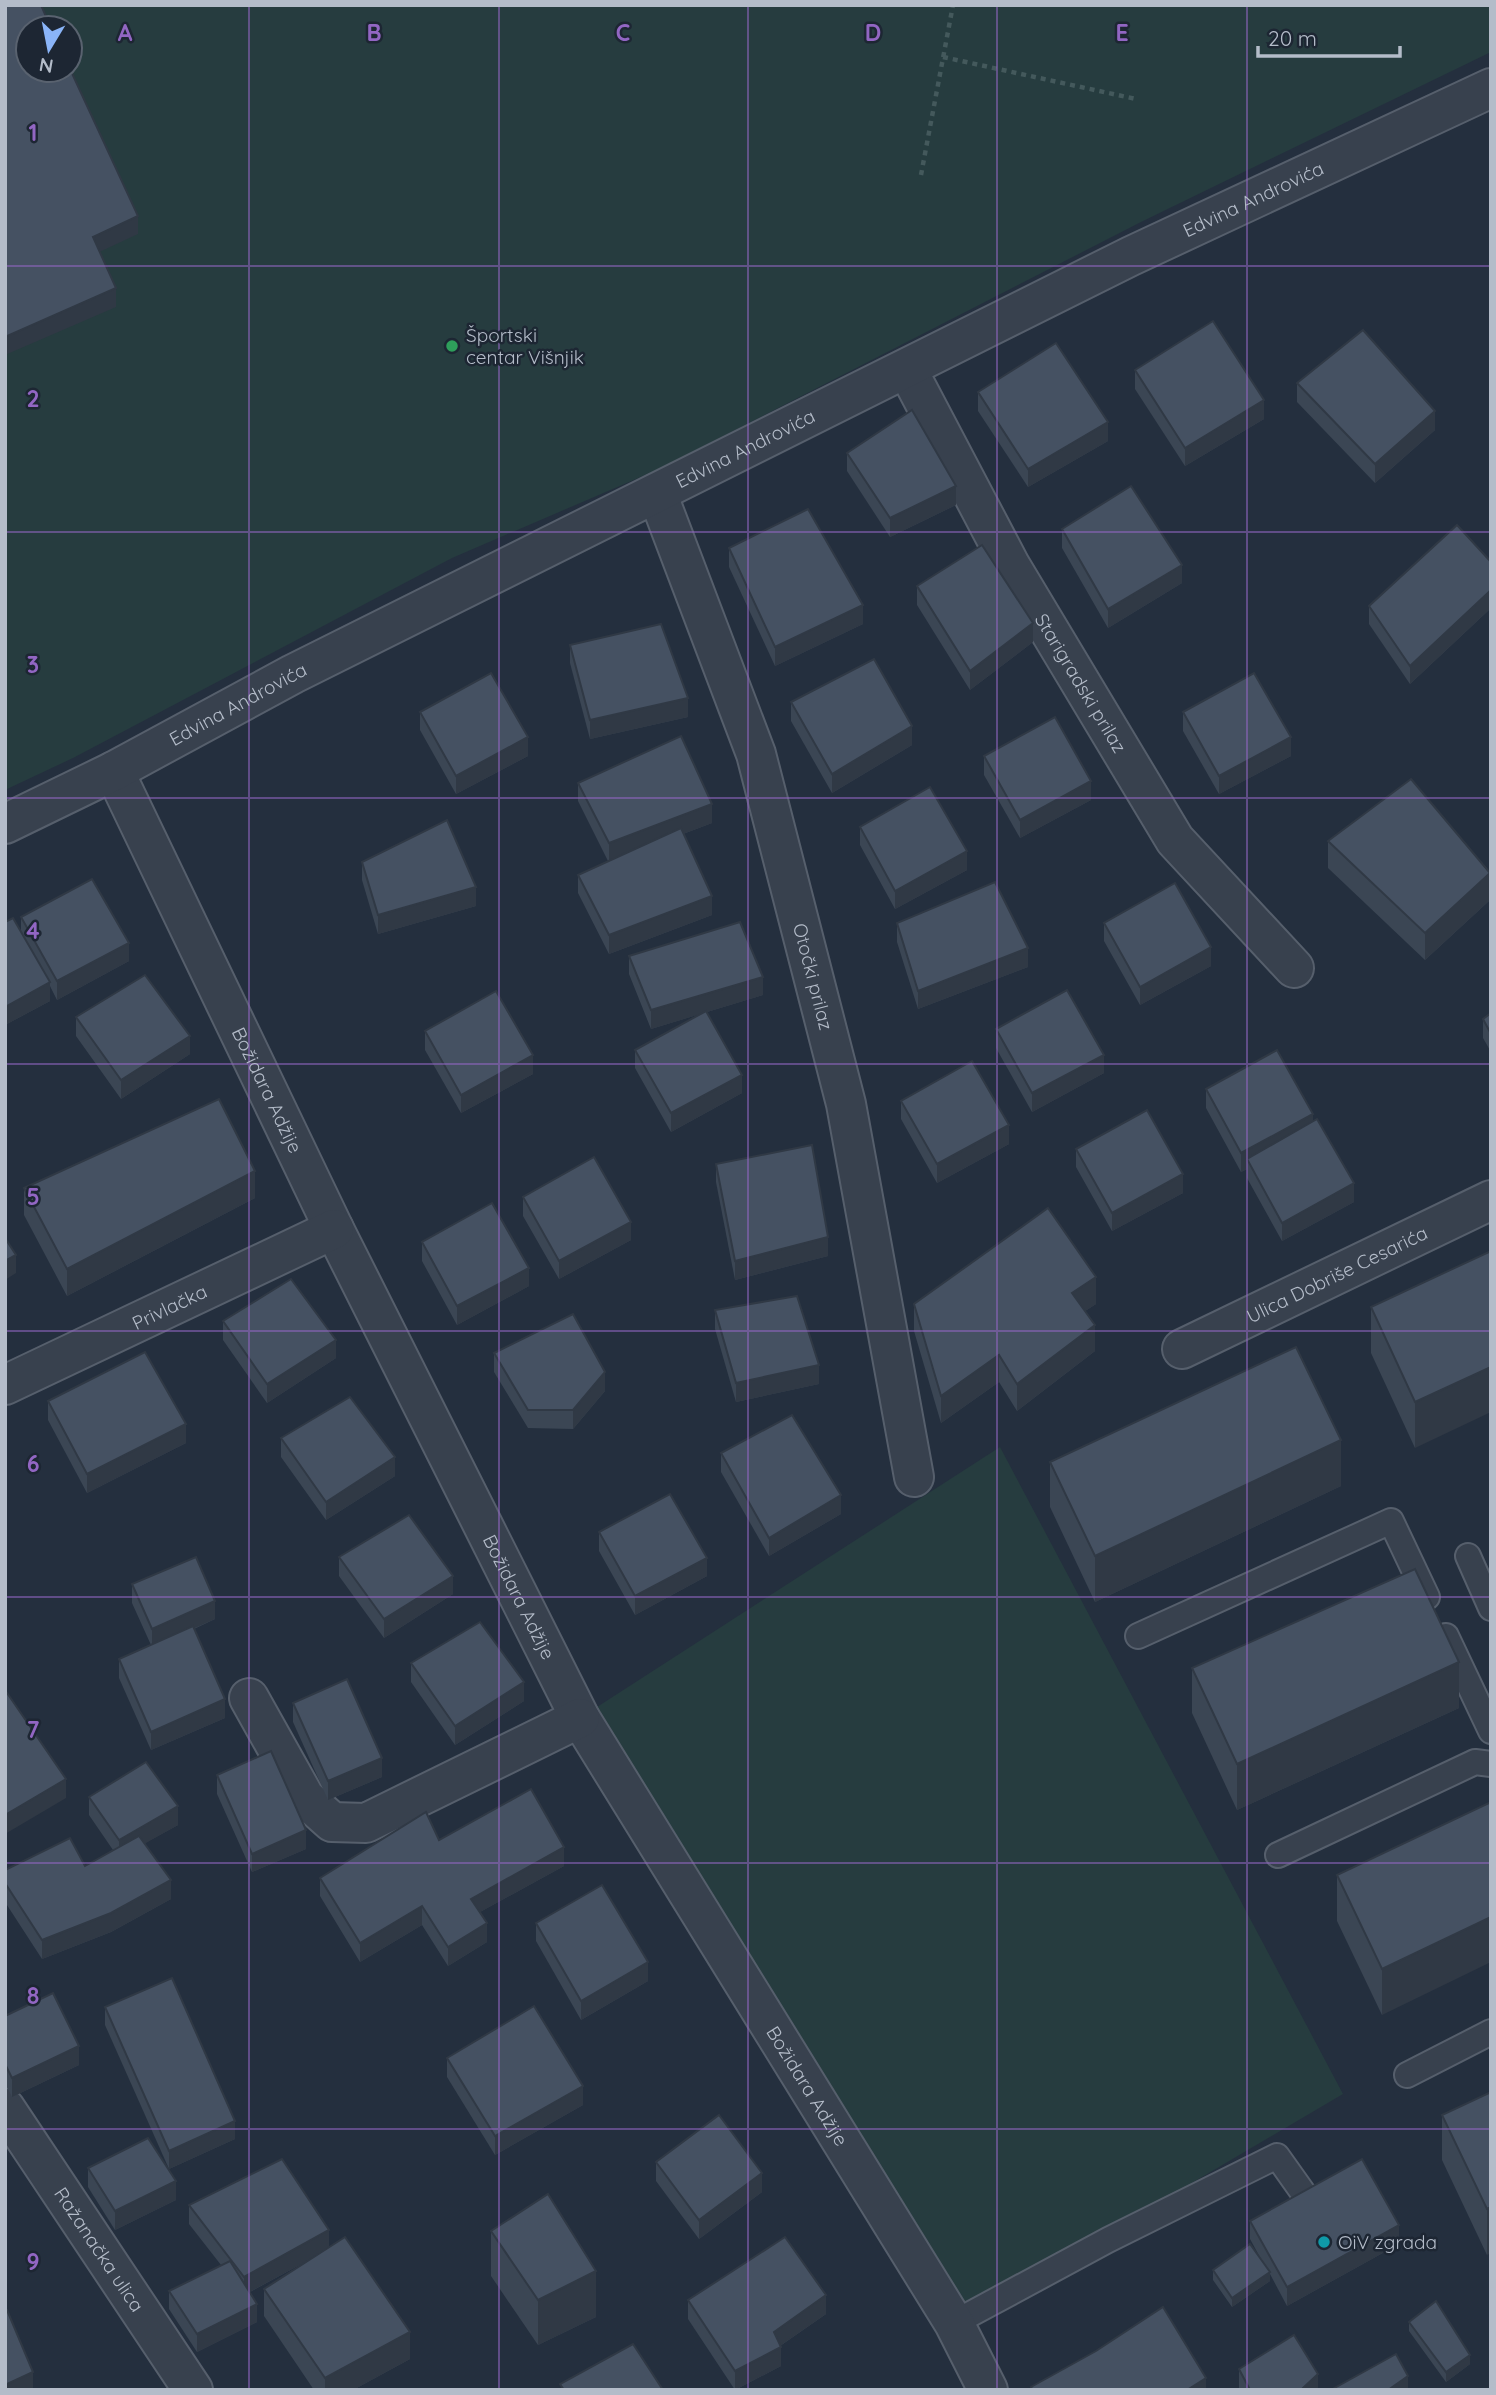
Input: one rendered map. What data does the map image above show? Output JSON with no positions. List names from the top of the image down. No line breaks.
{"streets":{"street":["Edvina Androvića","Starigradski prilaz","Otočki prilaz","Božidara Adžije","Ulica Dobriše Cesarića","Privlačka","Ražanačka ulica"]},"crossings":[["Edvina Androvića","Starigradski prilaz"],["Edvina Androvića","Otočki prilaz"],["Edvina Androvića","Božidara Adžije"],["Božidara Adžije","Privlačka"]],"places":["Športski centar Višnjik","OiV zgrada"],"scale_bar":"20 m","north":"bottom","grid":{"columns":["A","B","C","D","E"],"rows":["1","2","3","4","5","6","7","8","9"]}}
